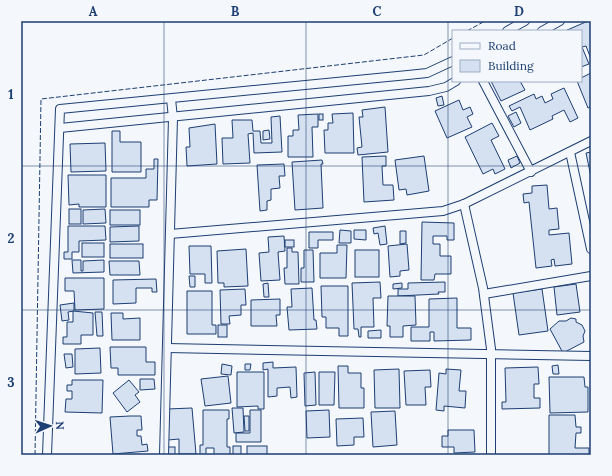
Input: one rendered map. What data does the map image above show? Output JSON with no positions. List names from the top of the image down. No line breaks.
{"legend":["Road","Building"],"north":"right","grid":{"columns":["A","B","C","D"],"rows":["1","2","3"]}}
